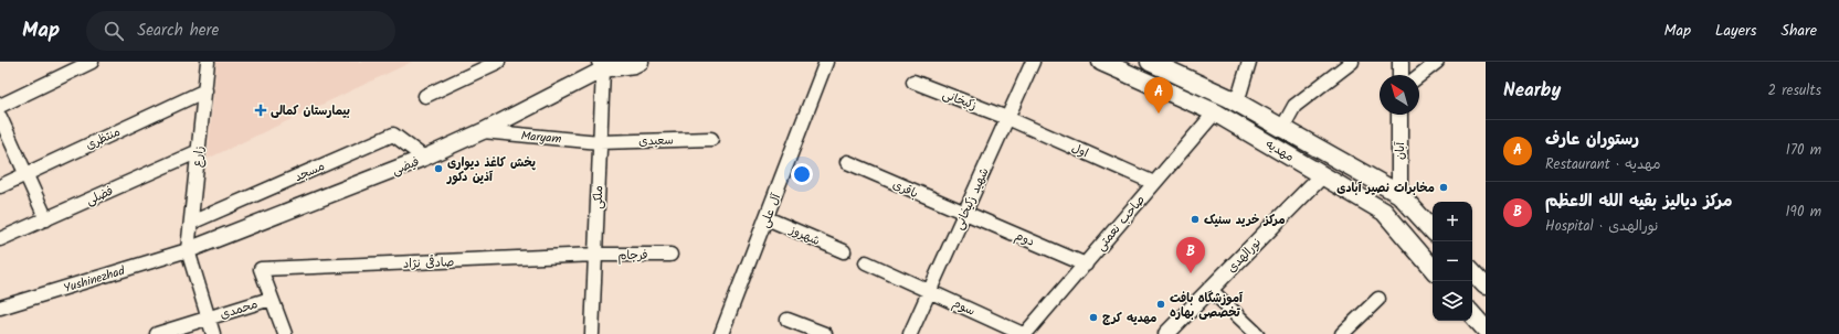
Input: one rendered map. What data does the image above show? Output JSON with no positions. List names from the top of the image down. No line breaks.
{"streets":{"main road":["مهدیه"],"street":["زکیخانی","Maryam","منتظری","سعیدی","اول","آبان","زارع","فیضی","مسجد","باقری","فضلی","ملکی","شهید زکیخانی","آل علی","صاحب نعمتی","شهروز","دوم","فرجام","نورالهدی","صادقی نژاد","Yushinezhad","سوم","محمدی"]},"crossings":[["زکیخانی","اول"],["زکیخانی","شهید زکیخانی"],["Maryam","سعیدی"],["Maryam","فیضی"],["Maryam","ملکی"],["منتظری","زارع"],["سعیدی","ملکی"],["اول","شهید زکیخانی"],["اول","صاحب نعمتی"],["مهدیه","آبان"],["مهدیه","صاحب نعمتی"],["مهدیه","نورالهدی"],["زارع","فیضی"],["زارع","مسجد"],["زارع","فضلی"],["زارع","Yushinezhad"],["فیضی","مسجد"],["فیضی","ملکی"],["فیضی","Yushinezhad"],["باقری","شهید زکیخانی"],["باقری","دوم"],["ملکی","فرجام"],["ملکی","صادقی نژاد"],["شهید زکیخانی","دوم"],["شهید زکیخانی","سوم"],["آل علی","شهروز"],["صاحب نعمتی","دوم"],["صاحب نعمتی","سوم"],["فرجام","صادقی نژاد"],["صادقی نژاد","محمدی"]],"places":{"health":["بیمارستان کمالی"],"other":["پخش کاغذ دیواری آذین دکور","مخابرات نصیر آبادی","مرکز خرید سنیک","آموزشگاه بافت تخصصی بهاره","مهدیه کرج"]},"north":"top left","page":{"header":"Map","search":"Search here","nav":["Map","Layers","Share"],"heading":["Nearby","2 results"],"pins":["A","B"],"list":[{"mark":"A","name":"رستوران عارف","note":"Restaurant · مهدیه","value":"170 m"},{"mark":"B","name":"مرکز دیالیز بقیه الله الاعظم","note":"Hospital · نورالهدی","value":"190 m"}],"map_buttons":["+","−"]}}
